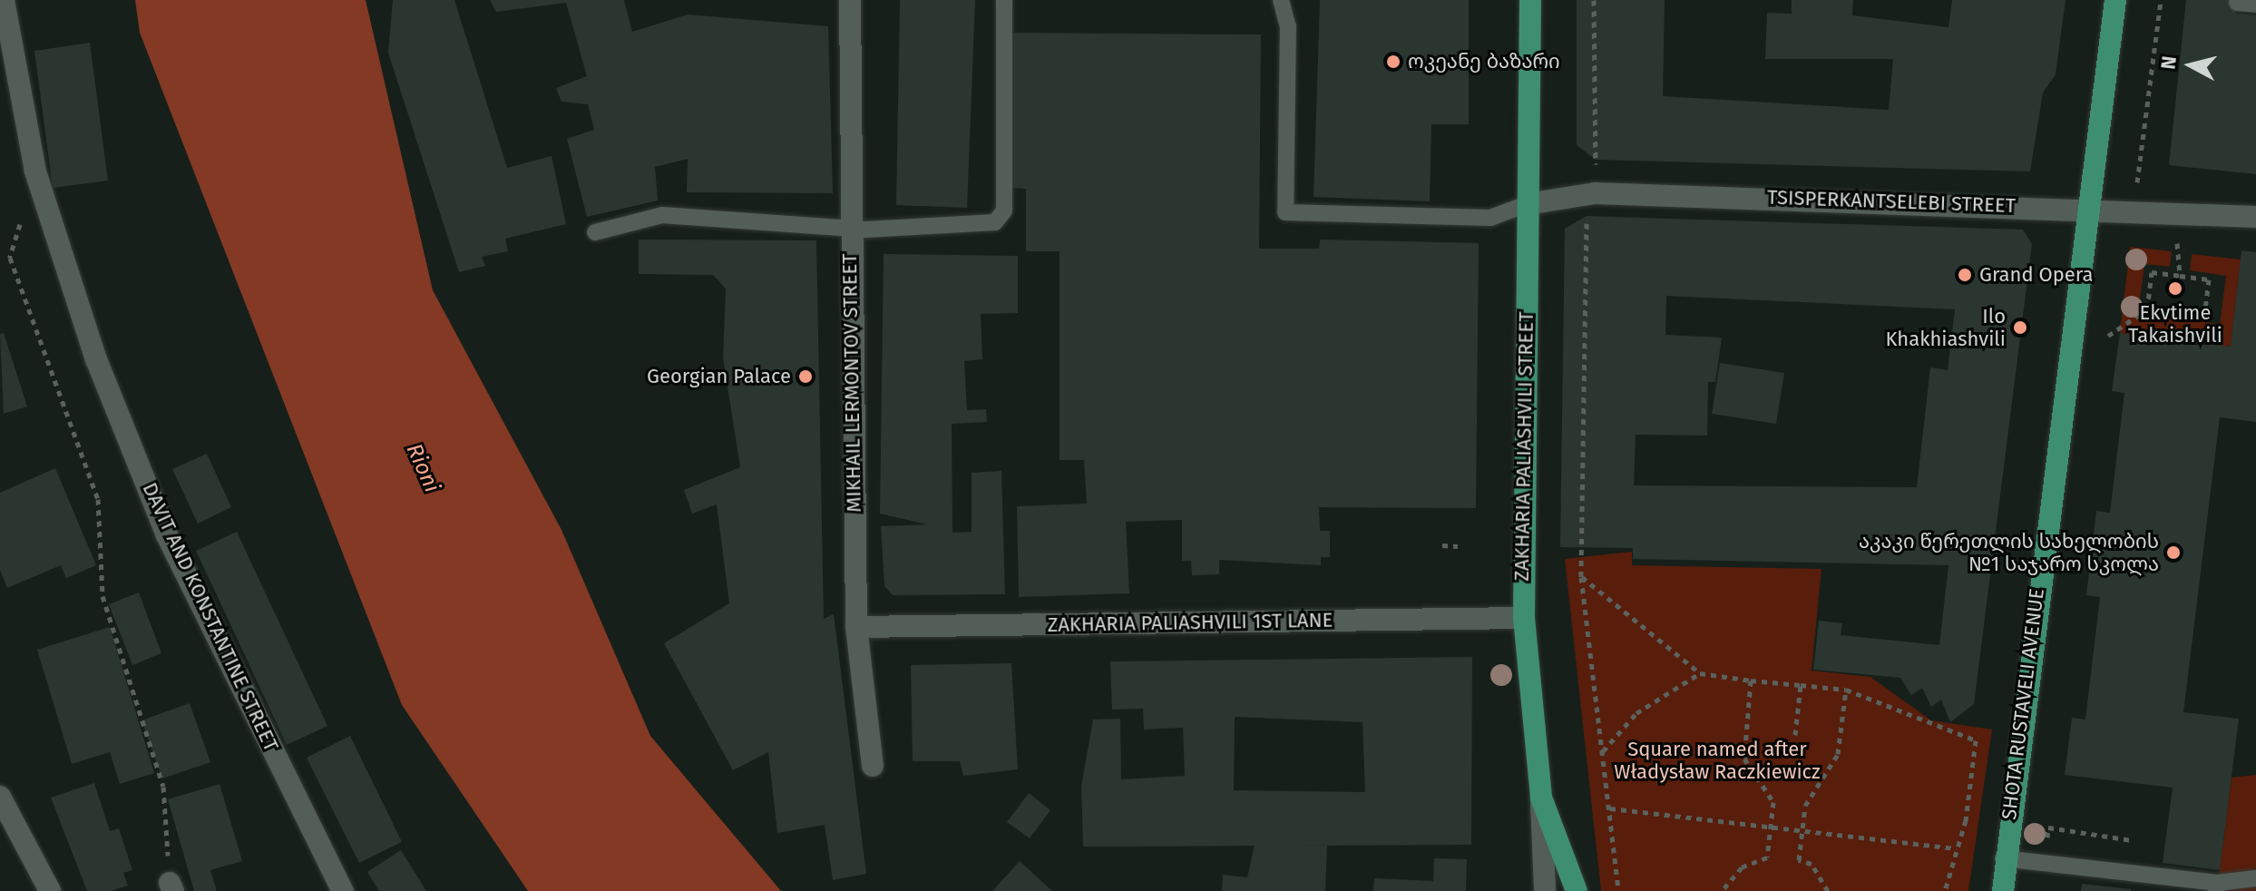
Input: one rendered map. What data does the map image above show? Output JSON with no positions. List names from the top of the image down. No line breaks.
{"streets":{"main road":["ZAKHARIA PALIASHVILI STREET","SHOTA RUSTAVELI AVENUE"],"street":["TSISPERKANTSELEBI STREET","MIKHAIL LERMONTOV STREET","DAVIT AND KONSTANTINE STREET","ZAKHARIA PALIASHVILI 1ST LANE"]},"crossings":[["TSISPERKANTSELEBI STREET","ZAKHARIA PALIASHVILI STREET"],["TSISPERKANTSELEBI STREET","SHOTA RUSTAVELI AVENUE"],["MIKHAIL LERMONTOV STREET","ZAKHARIA PALIASHVILI 1ST LANE"],["ZAKHARIA PALIASHVILI STREET","ZAKHARIA PALIASHVILI 1ST LANE"]],"water":["Rioni"],"parks":["Square named after Władysław Raczkiewicz"],"places":["ოკეანე ბაზარი","Grand Opera","Ekvtime Takaishvili","Ilo Khakhiashvili","Georgian Palace","აკაკი წერეთლის სახელობის №1 საჯარო სკოლა"],"north":"left"}
